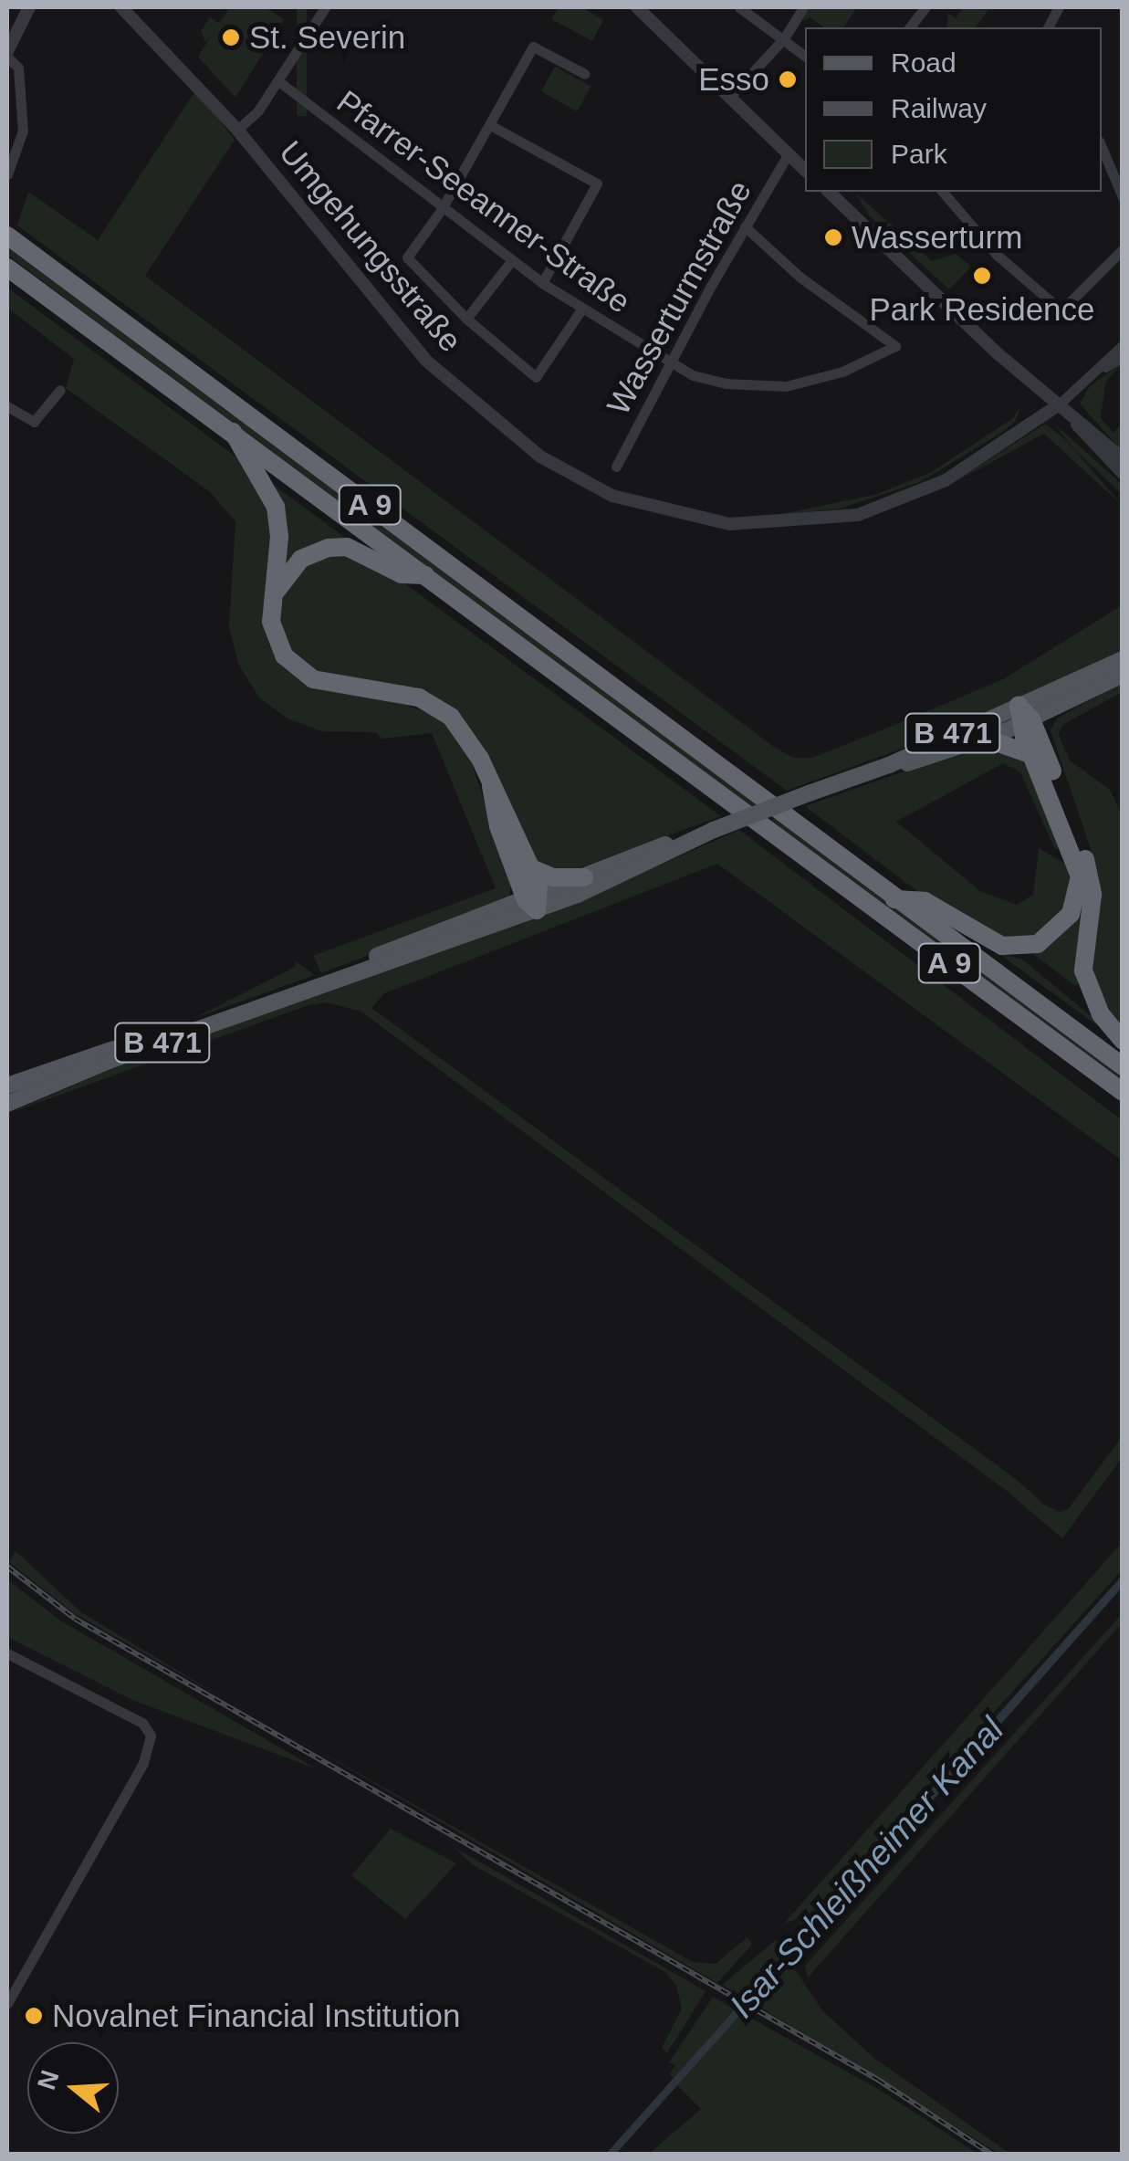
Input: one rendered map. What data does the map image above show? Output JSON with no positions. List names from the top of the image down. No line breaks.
{"streets":{"highway":["A 9"],"main road":["B 471"],"street":["Pfarrer-Seeanner-Straße","Umgehungsstraße","Wasserturmstraße"]},"crossings":[["Pfarrer-Seeanner-Straße","Wasserturmstraße"]],"water":["Isar-Schleißheimer Kanal"],"places":["St. Severin","Esso","Wasserturm","Park Residence","Novalnet Financial Institution"],"legend":["Road","Railway","Park"],"north":"left"}
